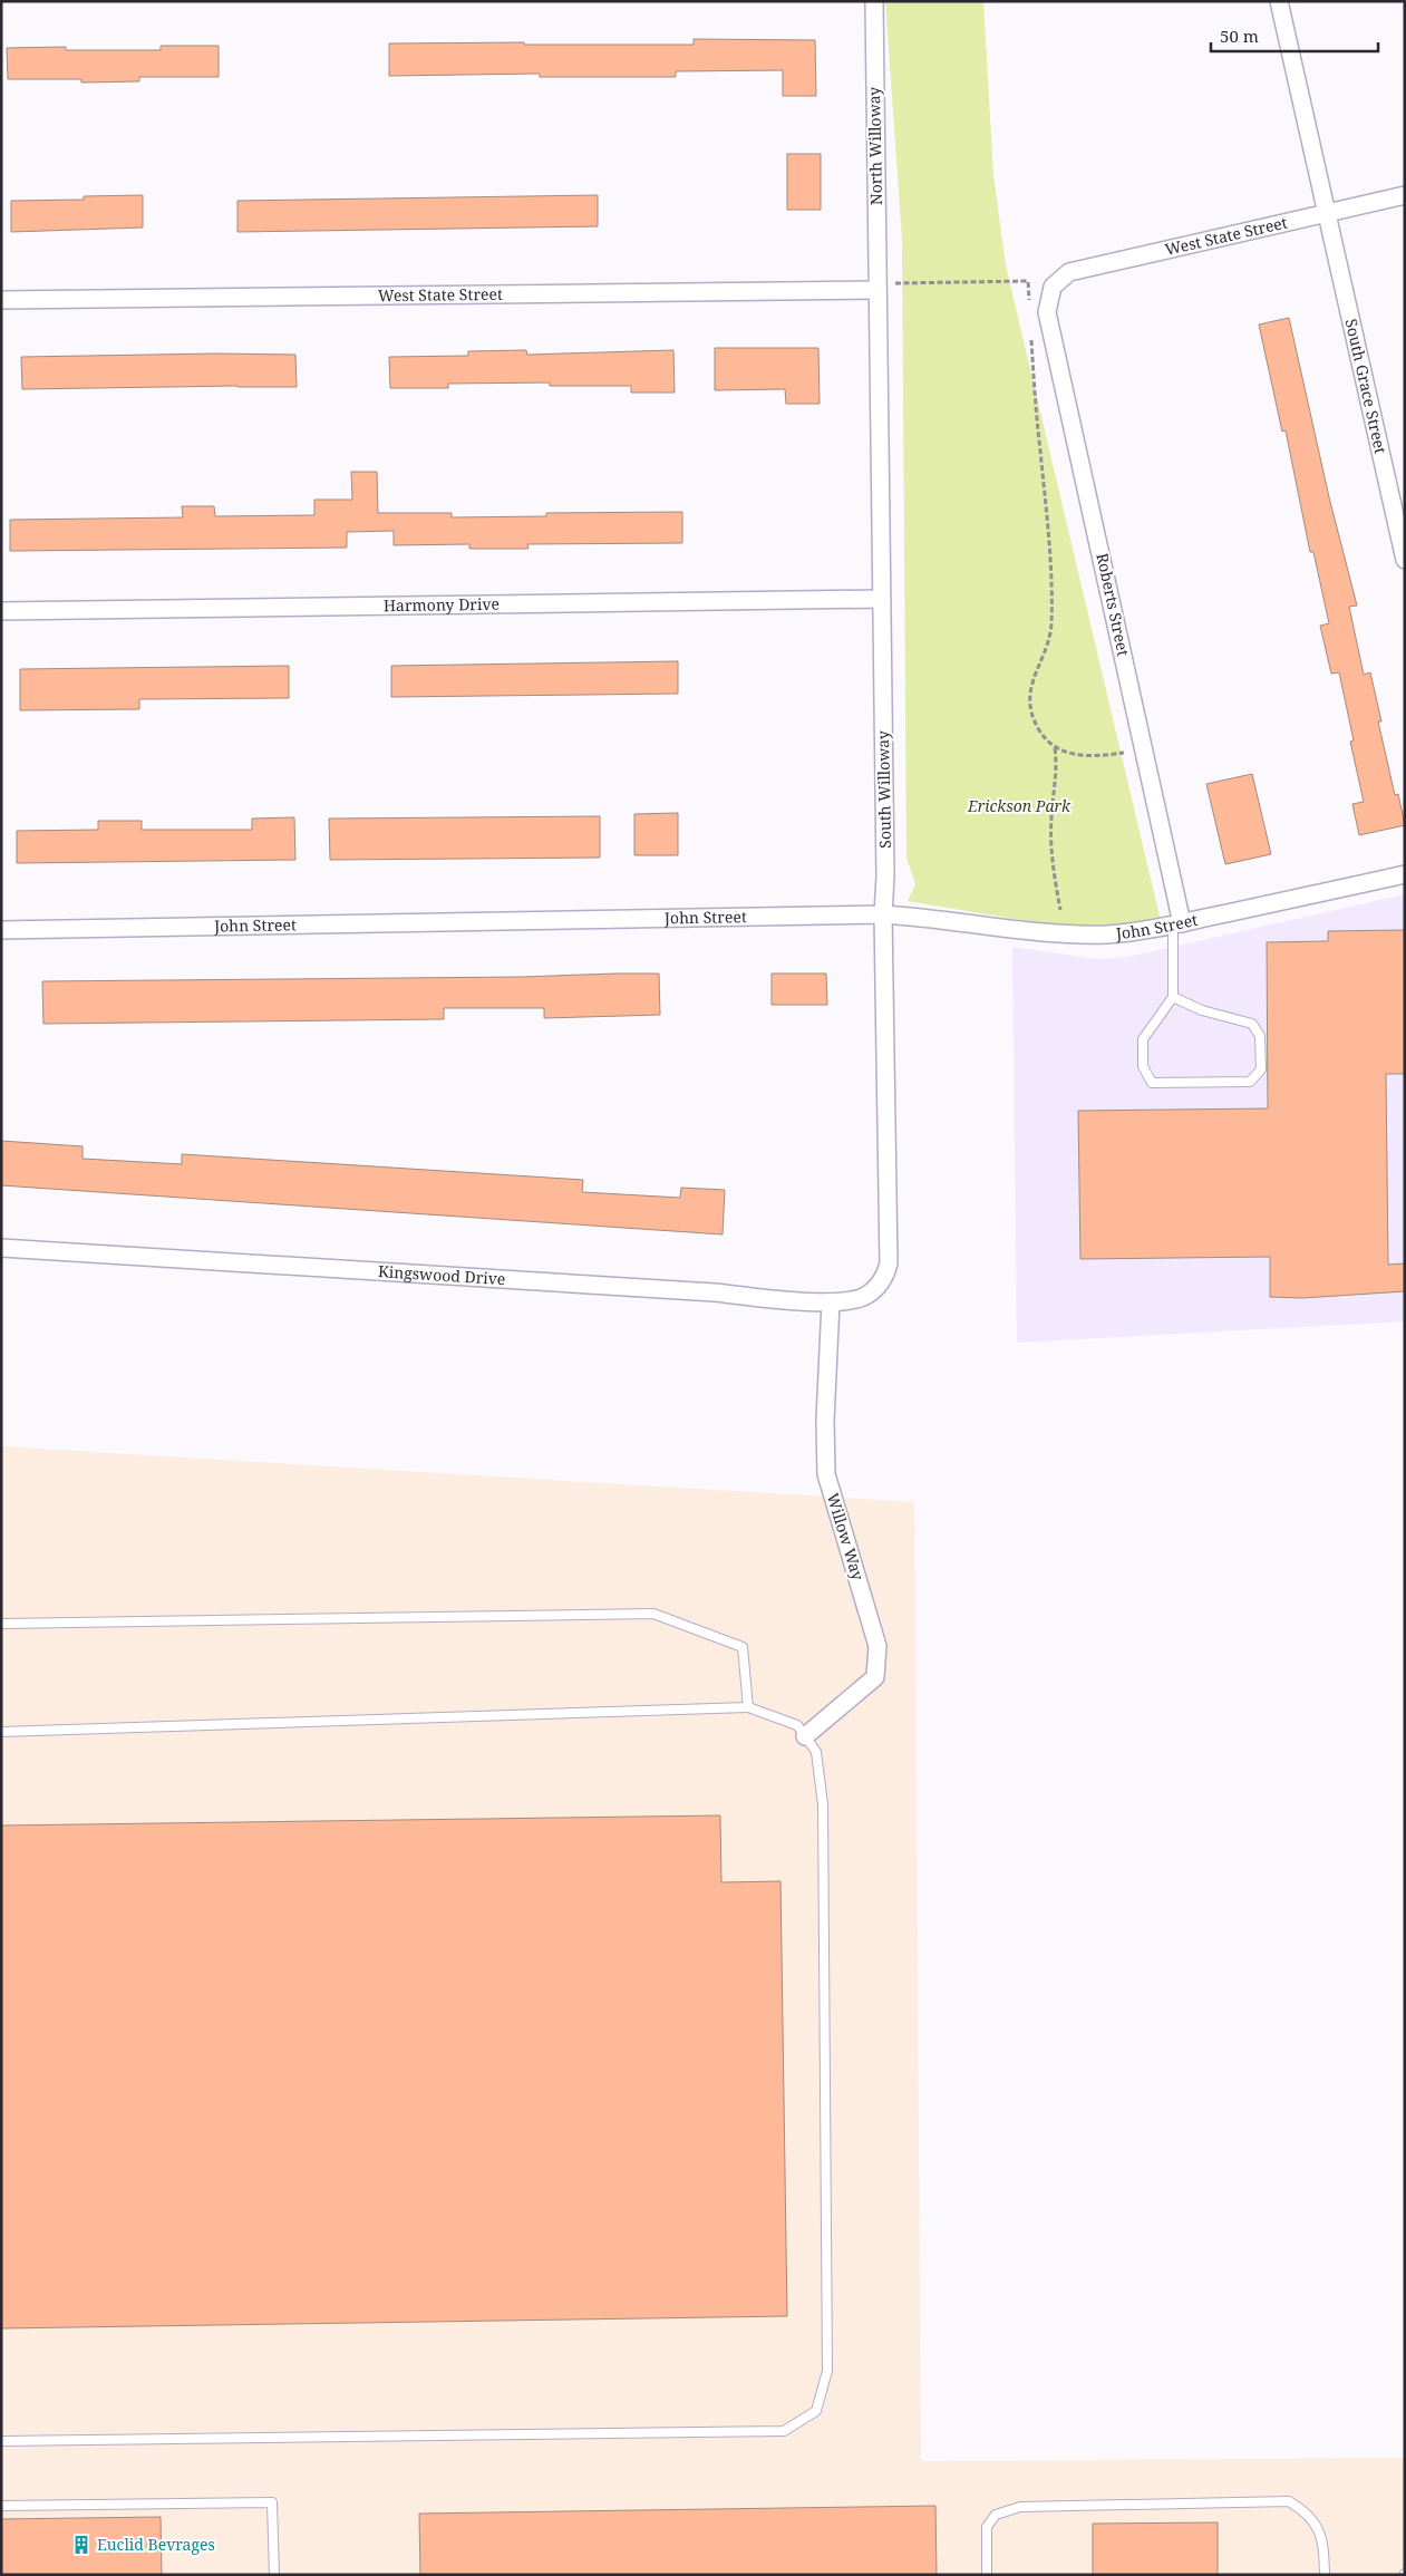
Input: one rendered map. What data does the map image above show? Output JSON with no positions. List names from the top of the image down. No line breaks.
{"streets":{"street":["North Willoway","West State Street","South Grace Street","Harmony Drive","Roberts Street","South Willoway","John Street","Kingswood Drive","Willow Way"]},"crossings":[["North Willoway","West State Street"],["North Willoway","South Willoway"],["West State Street","South Grace Street"],["West State Street","Roberts Street"],["West State Street","South Willoway"],["Harmony Drive","South Willoway"],["Roberts Street","John Street"],["South Willoway","John Street"],["South Willoway","Kingswood Drive"],["Kingswood Drive","Willow Way"]],"parks":["Erickson Park"],"places":{"building":["Euclid Bevrages"]},"scale_bar":"50 m"}
